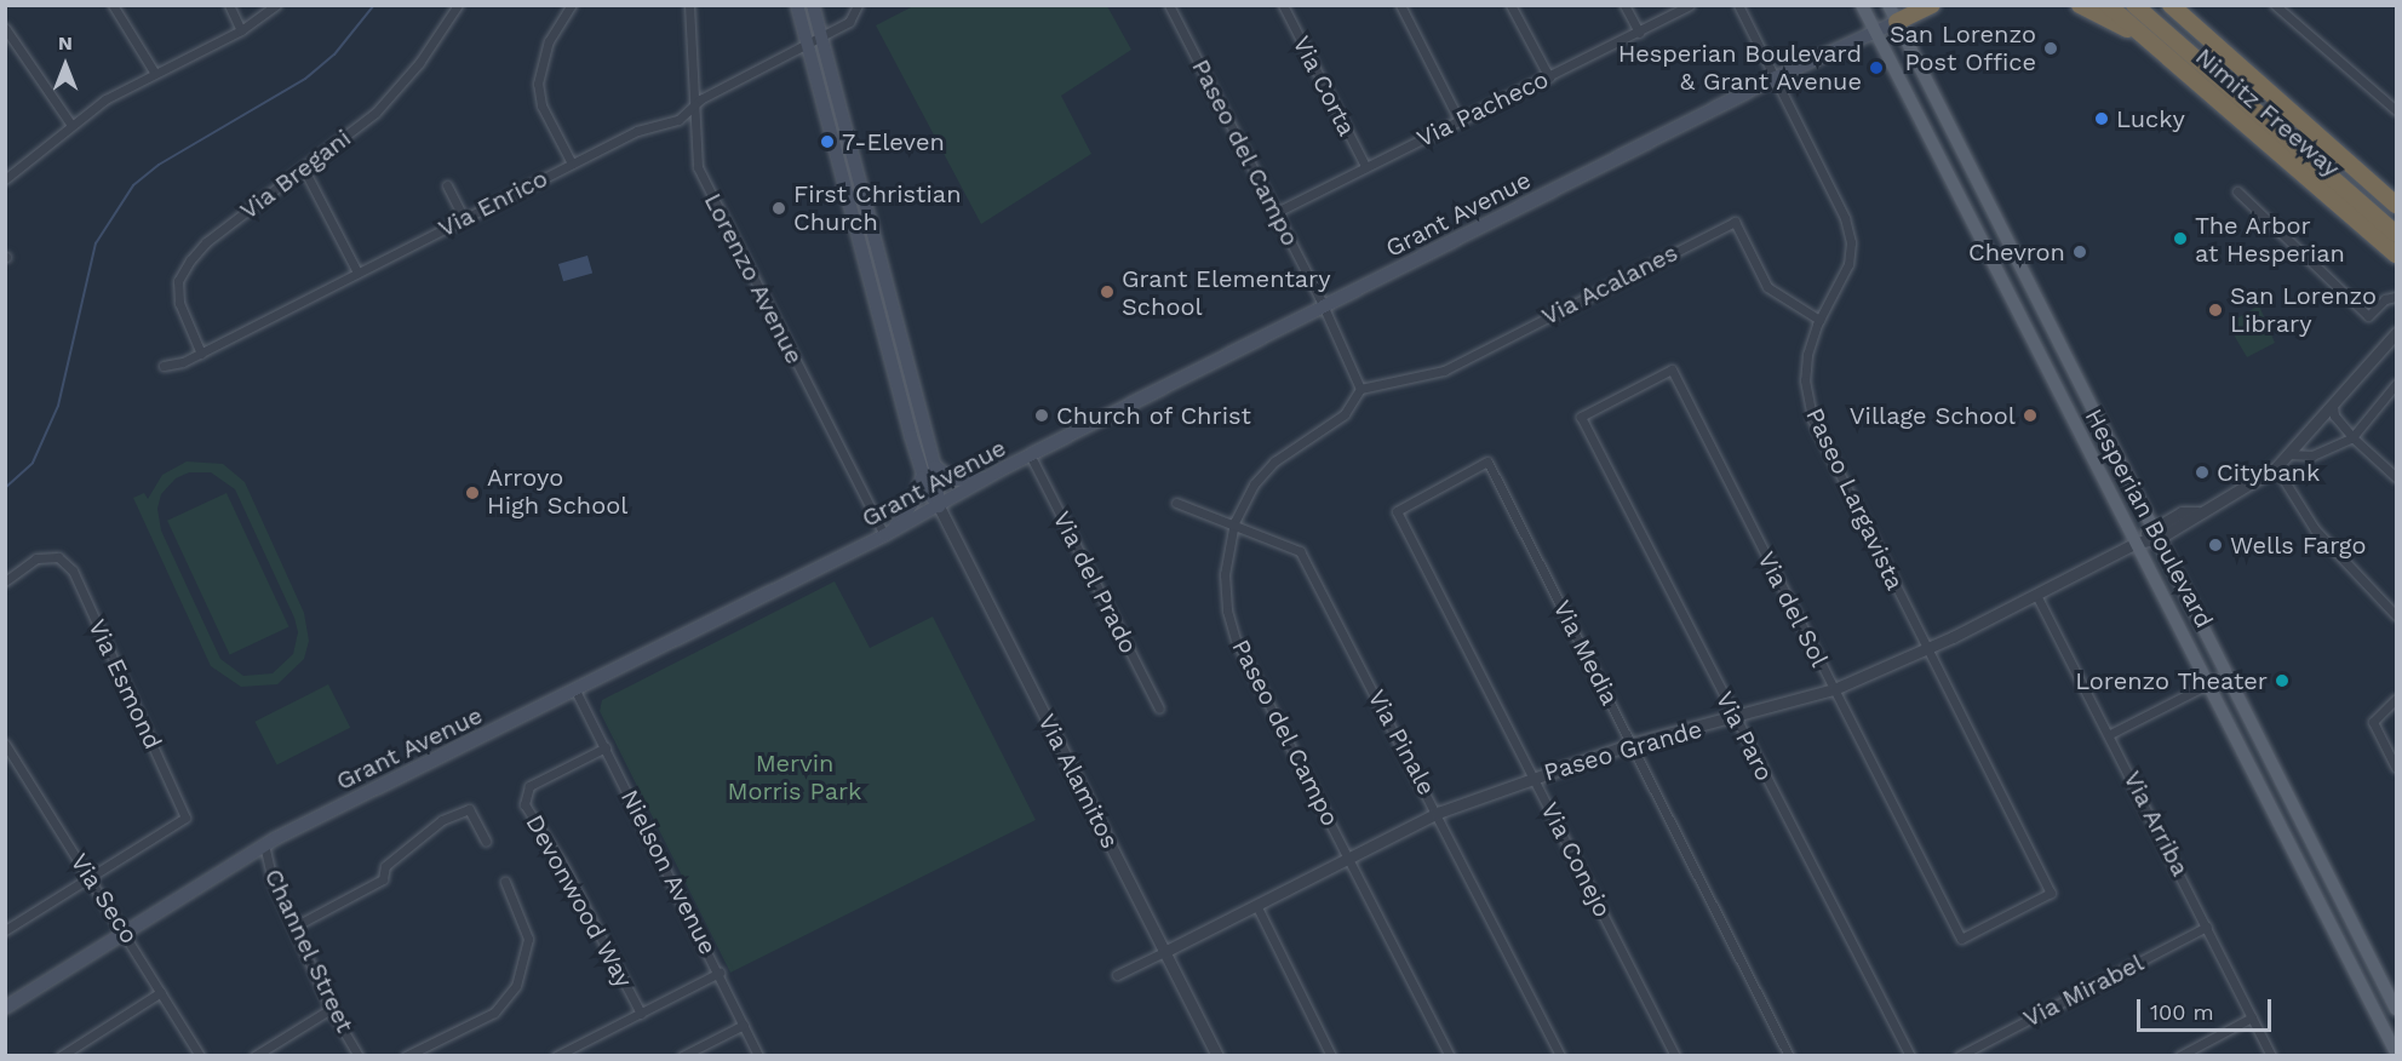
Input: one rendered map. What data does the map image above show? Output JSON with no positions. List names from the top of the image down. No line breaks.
{"streets":{"highway":["Nimitz Freeway"],"main road":["Grant Avenue","Hesperian Boulevard"],"street":["Via Corta","Via Pacheco","Paseo del Campo","Via Bregani","Via Enrico","Lorenzo Avenue","Via Acalanes","Paseo Largavista","Via del Prado","Via del Sol","Via Media","Via Esmond","Via Paro","Via Pinale","Paseo Grande","Via Alamitos","Via Arriba","Via Conejo","Nielson Avenue","Via Seco","Devonwood Way","Channel Street","Via Mirabel"]},"crossings":[["Via Corta","Via Pacheco"],["Via Pacheco","Paseo del Campo"],["Paseo del Campo","Grant Avenue"],["Paseo del Campo","Via Acalanes"],["Paseo del Campo","Via Pinale"],["Paseo del Campo","Paseo Grande"],["Via Bregani","Via Enrico"],["Via Enrico","Lorenzo Avenue"],["Grant Avenue","Lorenzo Avenue"],["Grant Avenue","Paseo Largavista"],["Grant Avenue","Hesperian Boulevard"],["Grant Avenue","Via del Prado"],["Grant Avenue","Via Alamitos"],["Grant Avenue","Nielson Avenue"],["Grant Avenue","Via Seco"],["Grant Avenue","Channel Street"],["Via Acalanes","Paseo Largavista"],["Paseo Largavista","Via del Sol"],["Paseo Largavista","Paseo Grande"],["Hesperian Boulevard","Paseo Grande"],["Via del Sol","Via Paro"],["Via del Sol","Paseo Grande"],["Via Media","Paseo Grande"],["Via Media","Via Conejo"],["Via Esmond","Via Seco"],["Via Paro","Paseo Grande"],["Via Pinale","Paseo Grande"],["Paseo Grande","Via Alamitos"],["Paseo Grande","Via Arriba"],["Paseo Grande","Via Conejo"],["Via Arriba","Via Mirabel"],["Nielson Avenue","Devonwood Way"]],"parks":["Mervin Morris Park"],"places":["San Lorenzo Post Office","Hesperian Boulevard & Grant Avenue","Lucky","7-Eleven","First Christian Church","The Arbor at Hesperian","Chevron","Grant Elementary School","San Lorenzo Library","Church of Christ","Village School","Citybank","Arroyo High School","Wells Fargo","Lorenzo Theater"],"scale_bar":"100 m","north":"top"}
